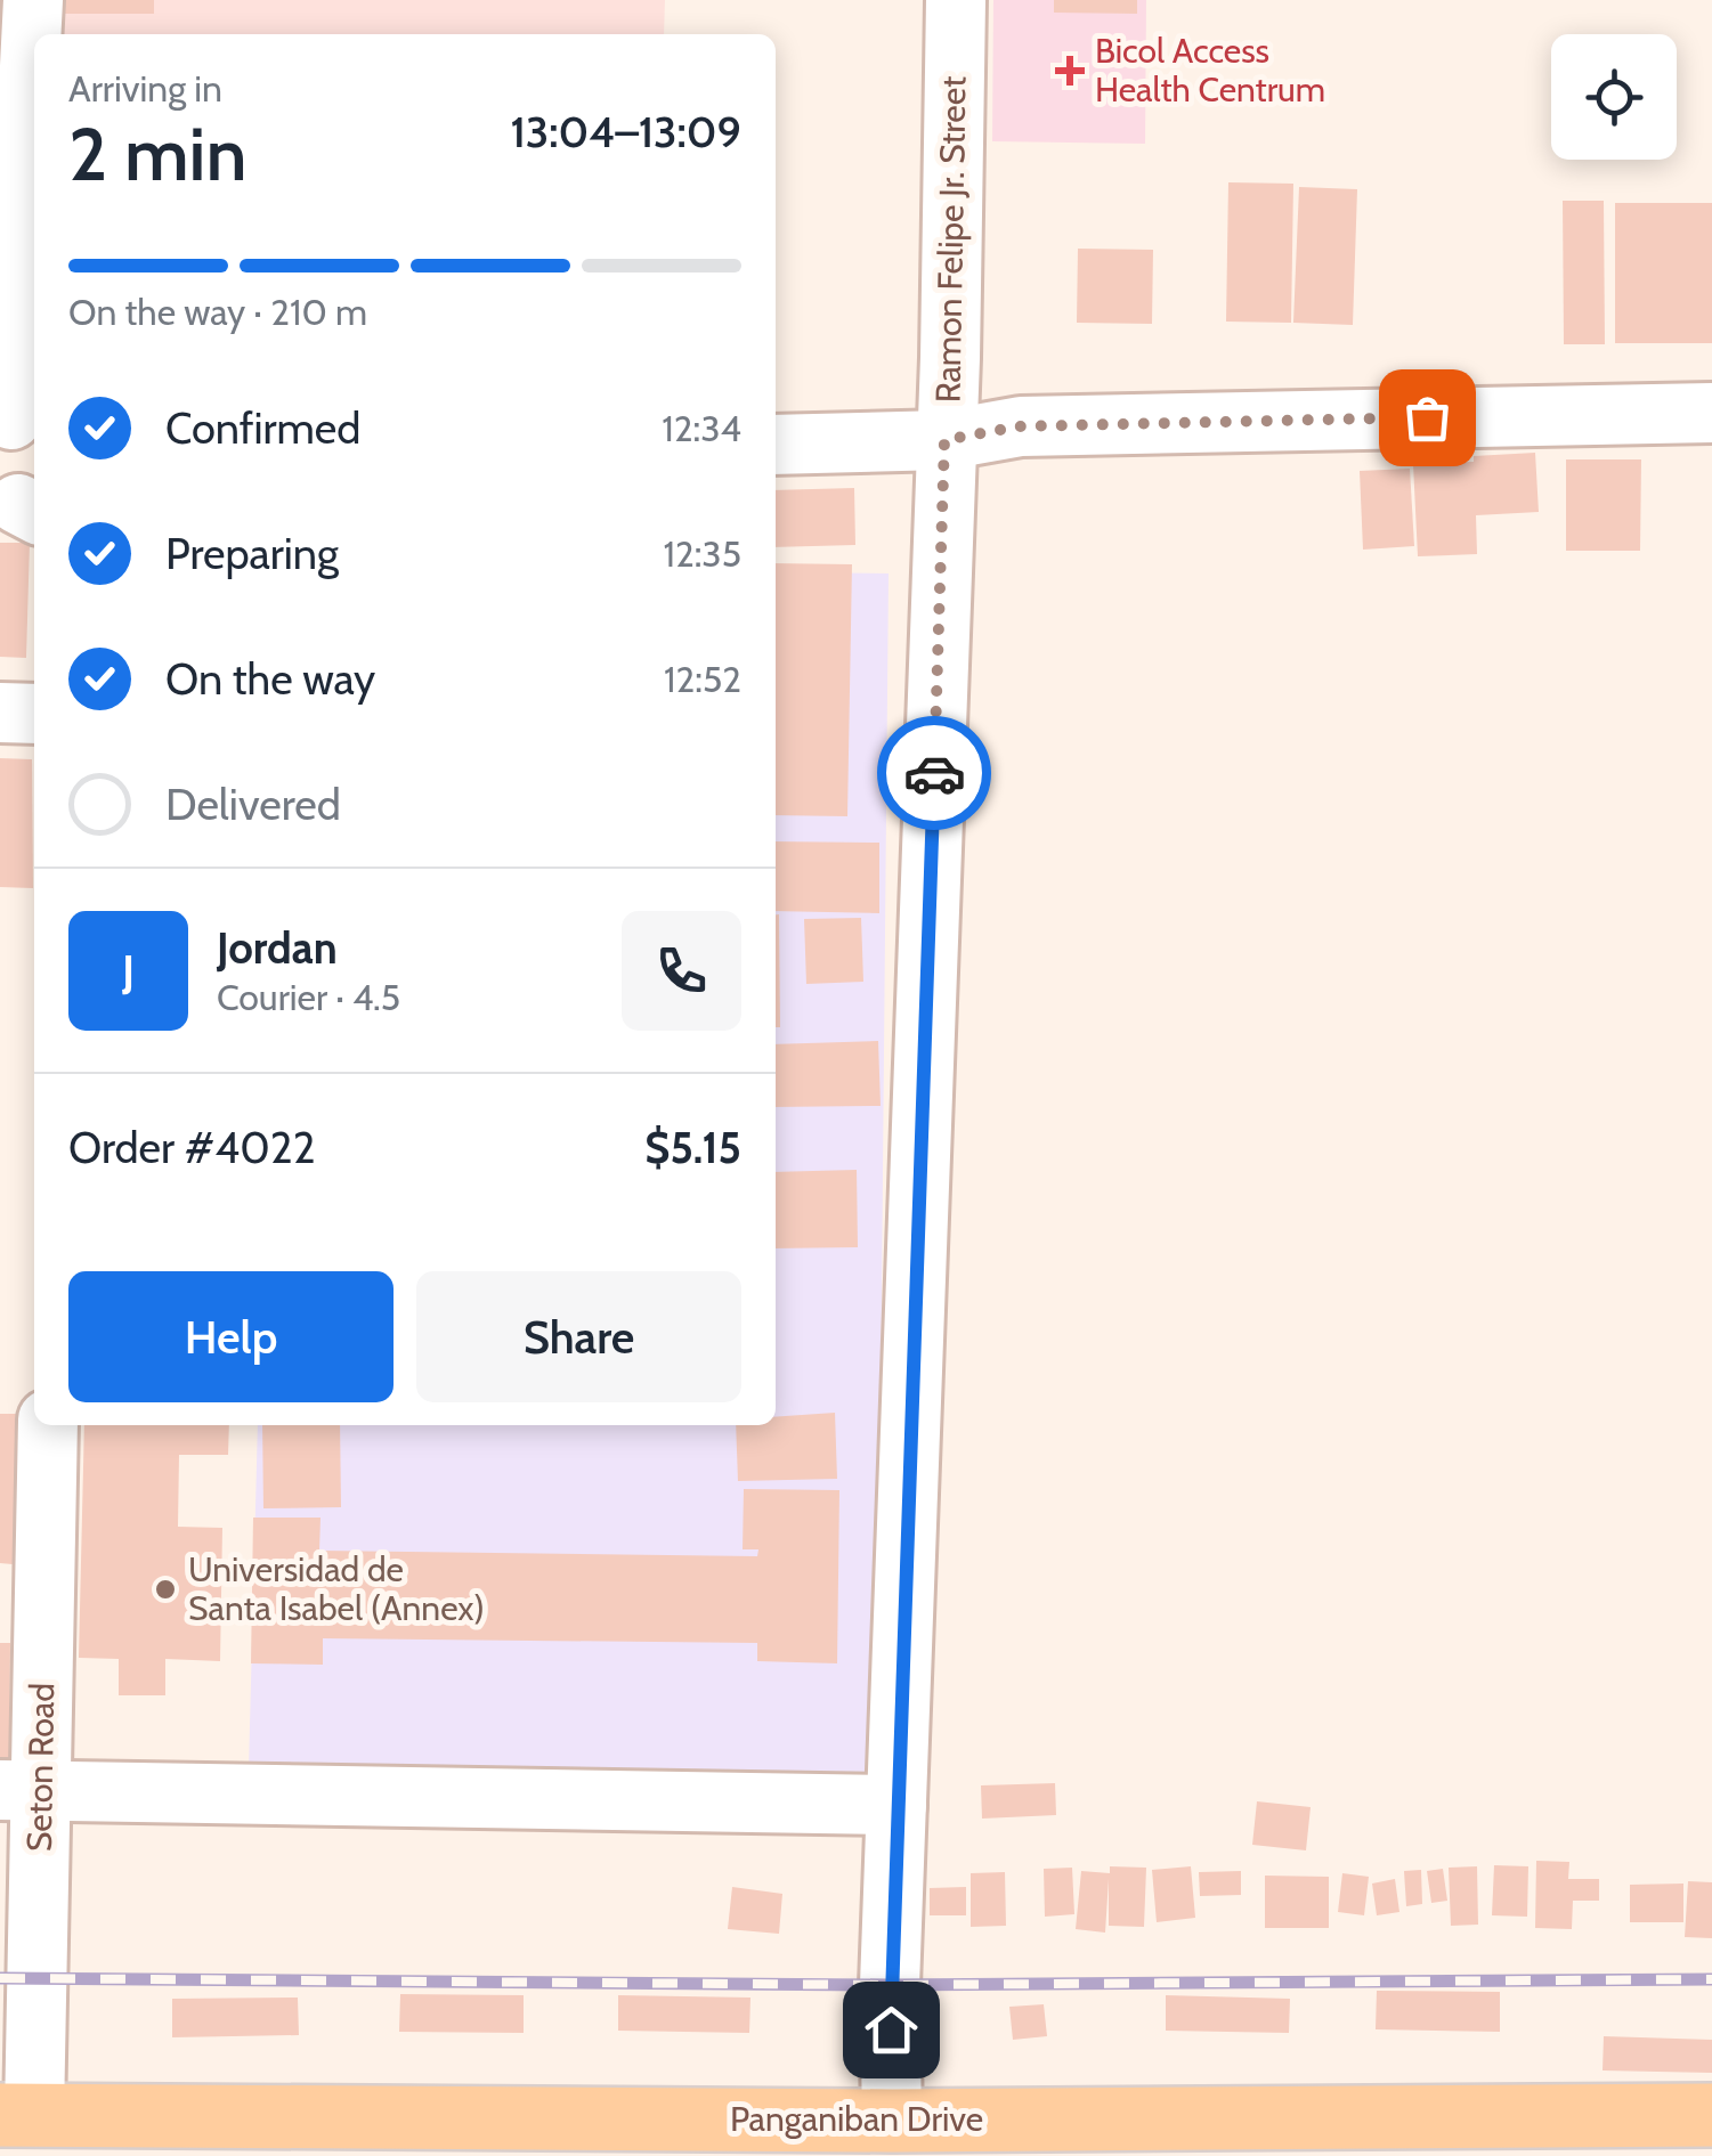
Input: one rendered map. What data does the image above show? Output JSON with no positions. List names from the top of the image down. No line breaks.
{"streets":{"main road":["Panganiban Drive"],"street":["Ramon Felipe Jr. Street","Seton Road"]},"crossings":[["Ramon Felipe Jr. Street","Panganiban Drive"],["Seton Road","Panganiban Drive"]],"places":{"health":["Bicol Access Health Centrum"],"other":["Universidad de Santa Isabel (Annex)"]},"page":{"heading":["2 min","Arriving in","13:04–13:09"],"panel":["Jordan","Courier · 4.5","Order #4022","$5.15"],"bar":"On the way · 210 m","list":[["Confirmed","12:34"],["Preparing","12:35"],["On the way","12:52"],"Delivered"],"round":"J","buttons":["Help","Share"]}}
